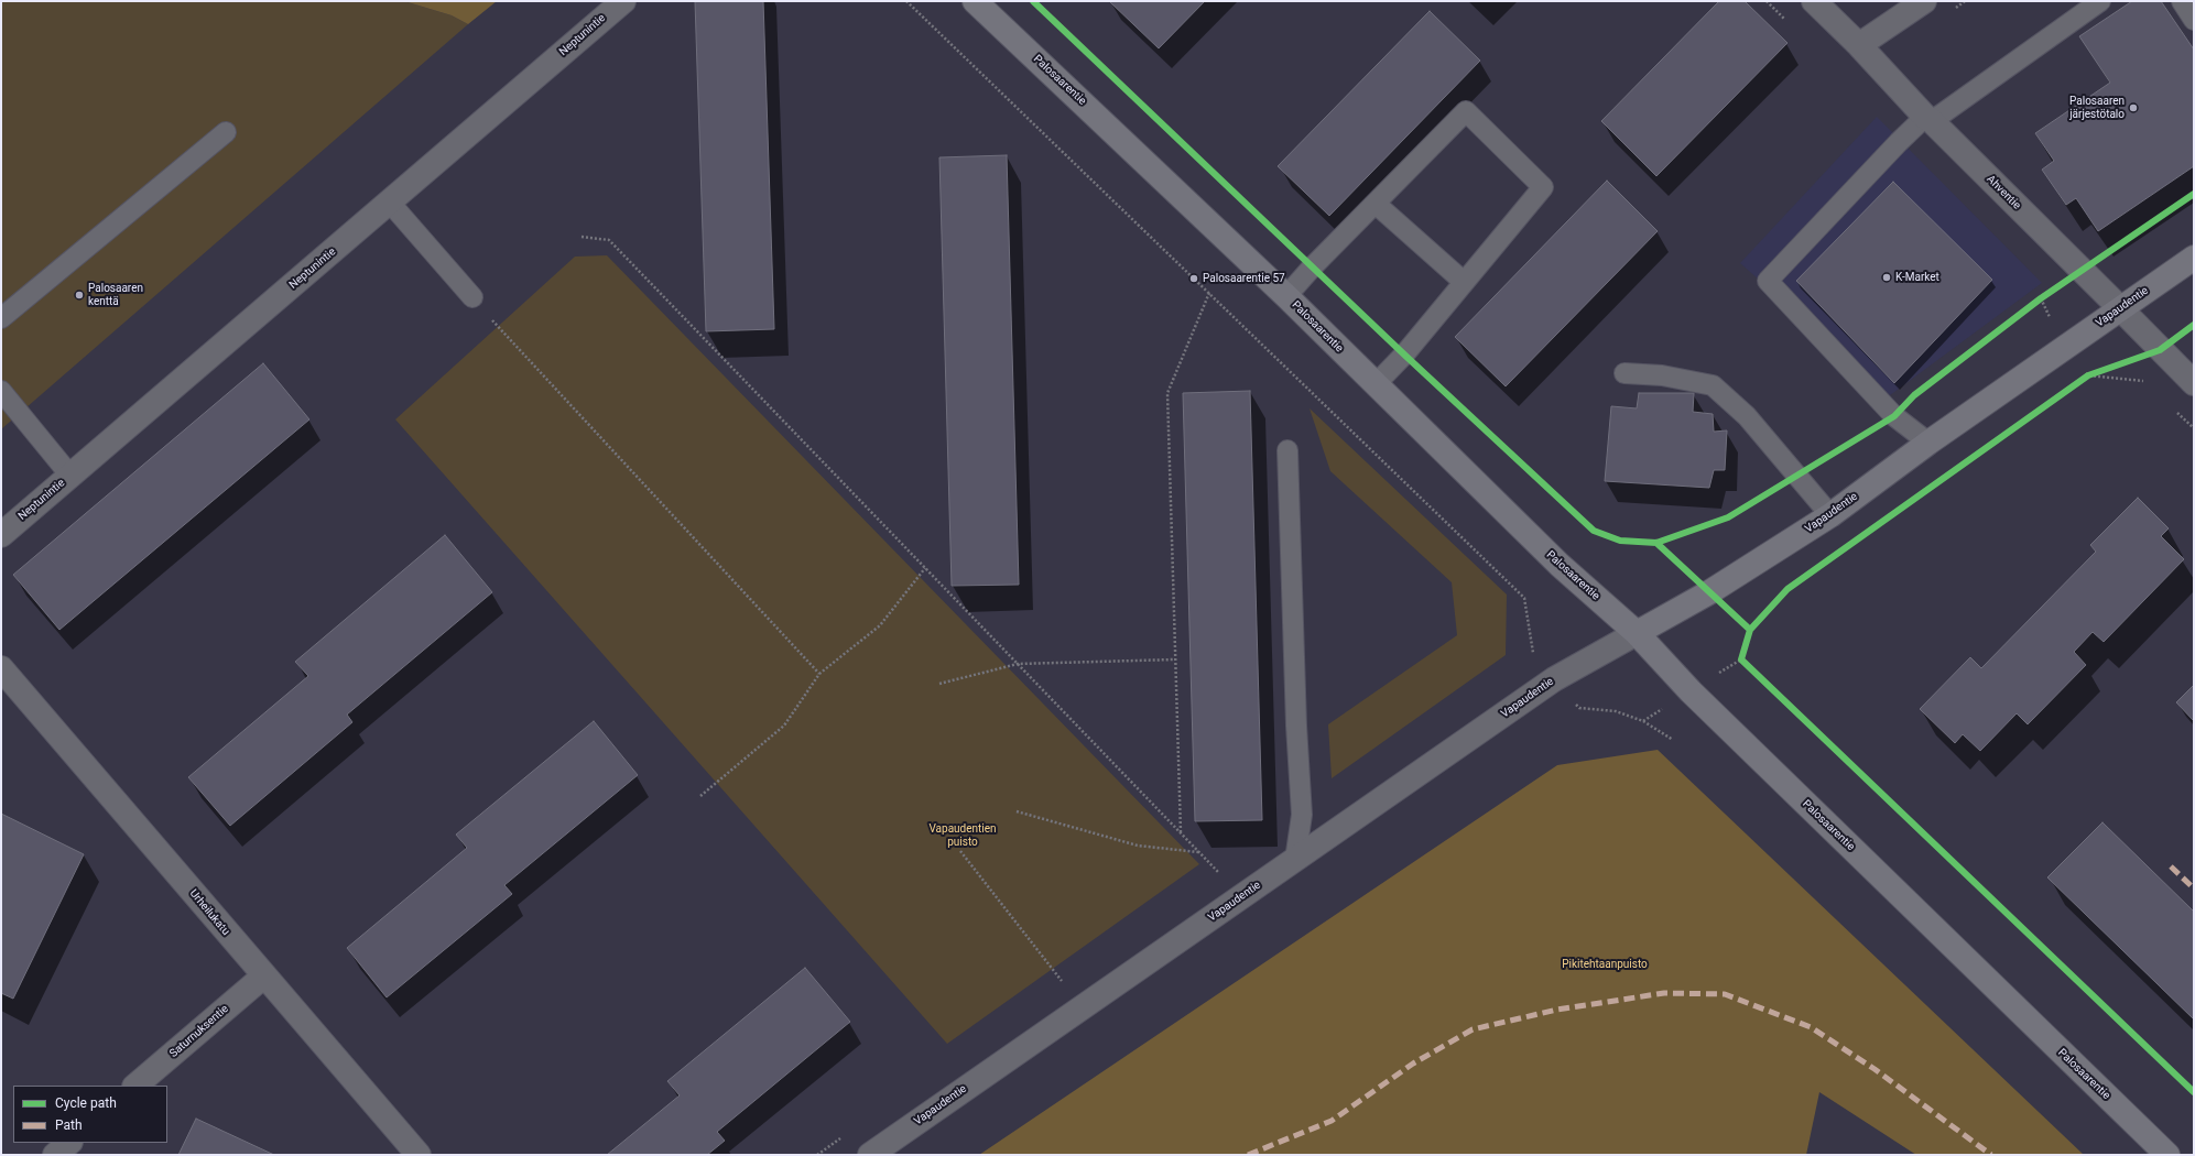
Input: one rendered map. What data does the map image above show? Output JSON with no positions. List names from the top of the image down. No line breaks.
{"streets":{"main road":["Palosaarentie","Vapaudentie"],"street":["Neptunintie","Ahventie","Urheilukatu","Saturnuksentie"]},"crossings":[["Palosaarentie","Vapaudentie"],["Ahventie","Vapaudentie"],["Urheilukatu","Saturnuksentie"]],"parks":["Vapaudentien puisto","Pikitehtaanpuisto"],"places":["Palosaaren järjestötalo","K-Market","Palosaarentie 57","Palosaaren kenttä"],"legend":["Cycle path","Path"]}
